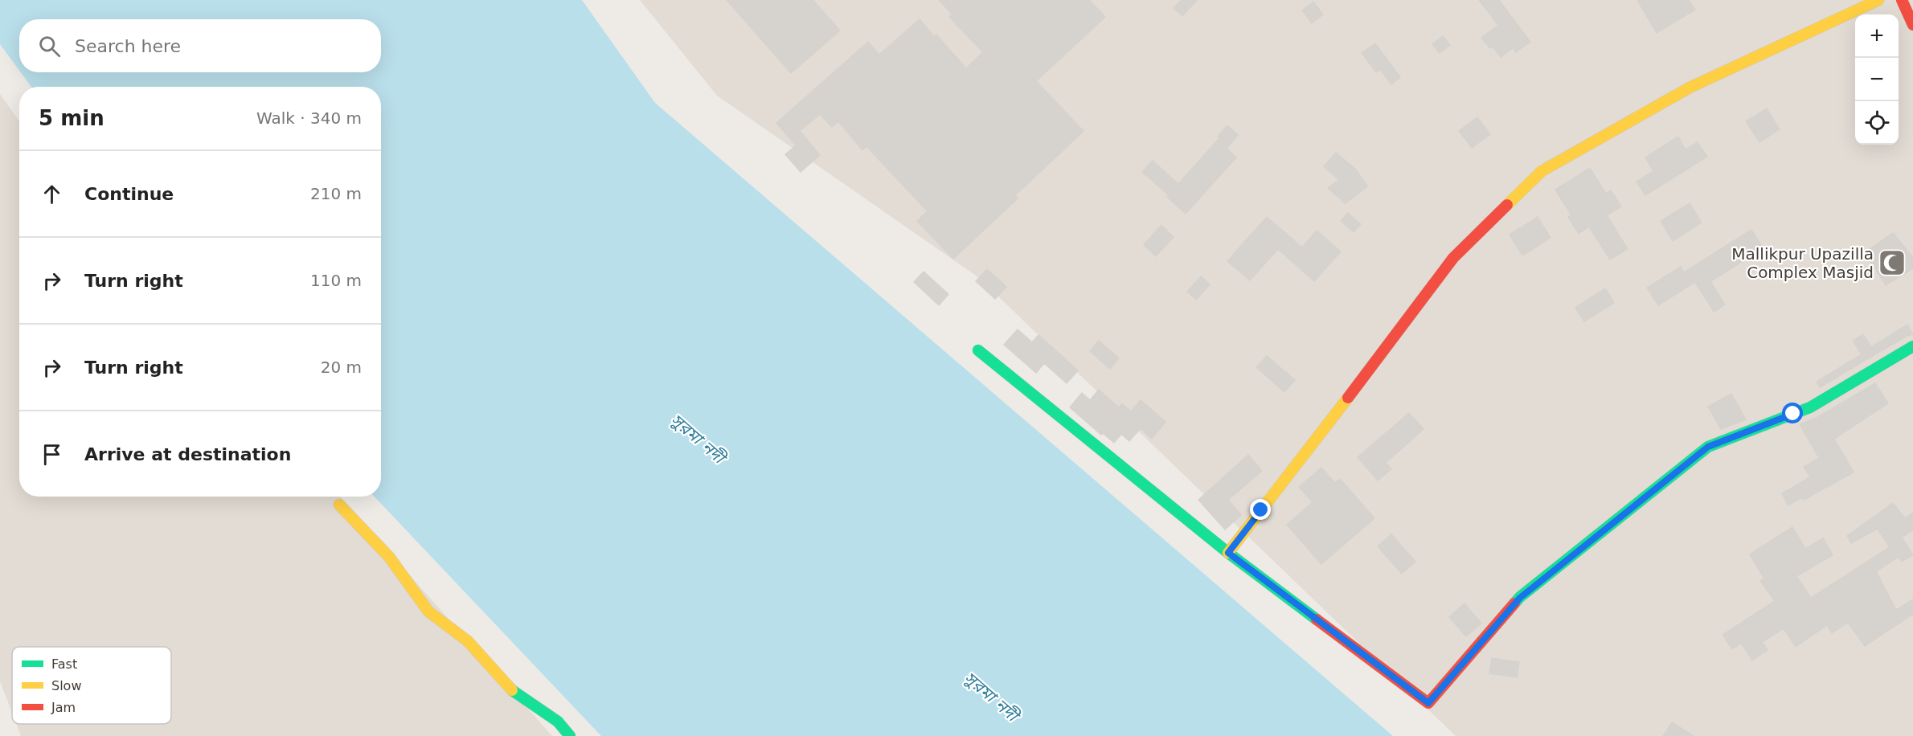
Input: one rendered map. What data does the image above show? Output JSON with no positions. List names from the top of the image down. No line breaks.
{"water":["সুরমা নদী"],"places":{"mosque":["Mallikpur Upazilla Complex Masjid"]},"legend":["Fast","Slow","Jam"],"page":{"map_buttons":["+","−"],"search":"Search here","heading":["5 min","Walk · 340 m"],"list":[["Continue","210 m"],["Turn right","110 m"],["Turn right","20 m"],"Arrive at destination"]}}
